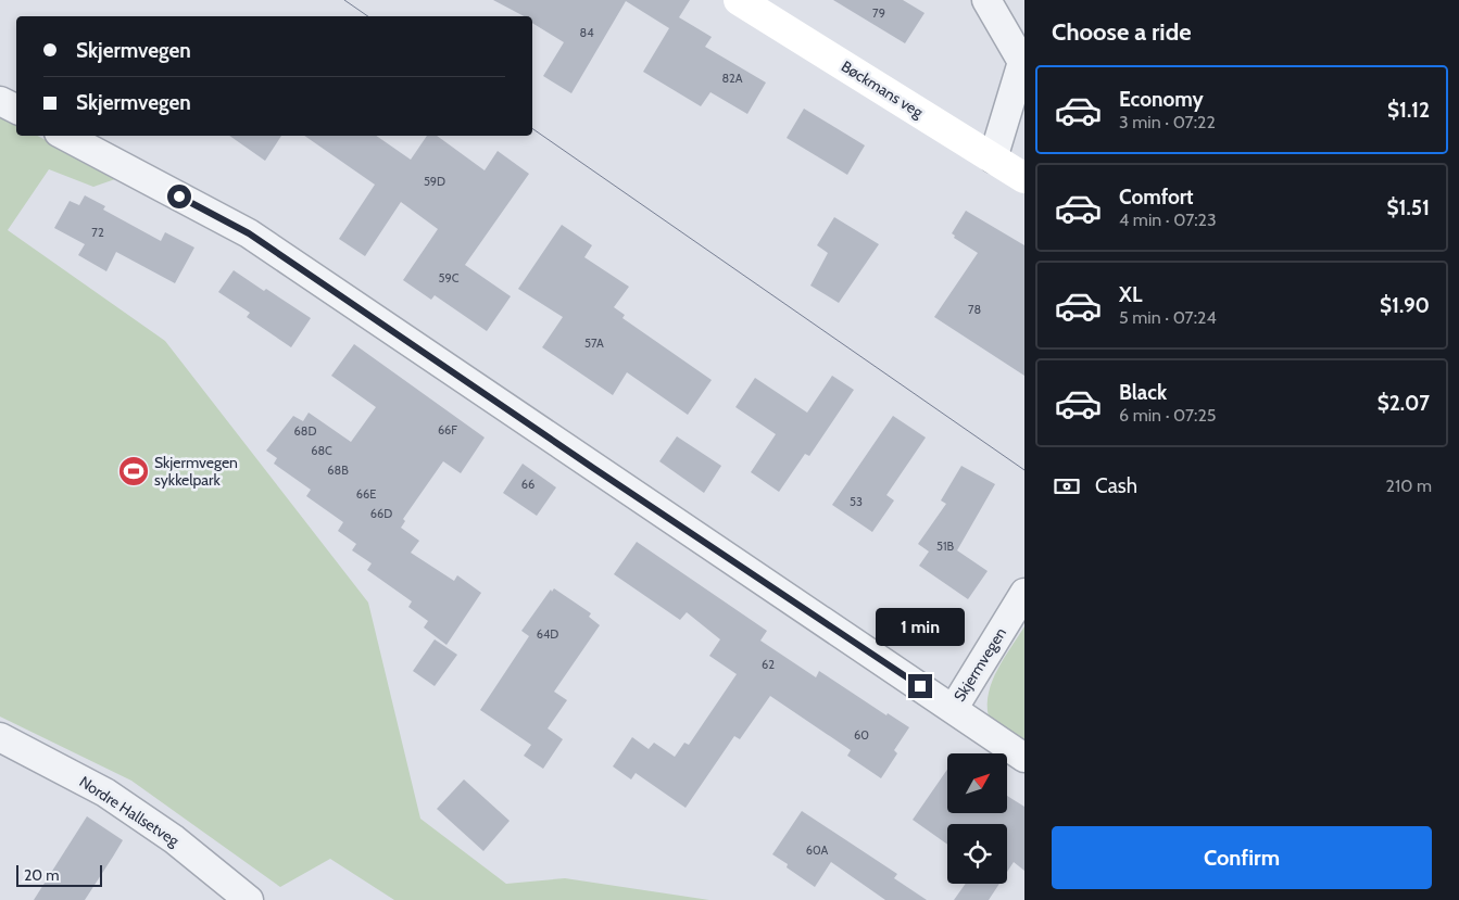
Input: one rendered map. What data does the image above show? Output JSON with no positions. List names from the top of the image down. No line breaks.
{"streets":{"main road":["Bøckmans veg"],"street":["Skjermvegen","Nordre Hallsetveg"]},"places":{"sports":["Skjermvegen sykkelpark"]},"house_numbers":["79","84","82A","59D","72","59C","78","57A","66F","68D","68C","68B","66","66E","53","66D","51B","64D","62","60","60A"],"scale_bar":"20 m","north":"top right","page":{"heading":"Choose a ride","banner":["Skjermvegen","Skjermvegen"],"list":[{"name":"Economy","note":"3 min · 07:22","value":"$1.12"},{"name":"Comfort","note":"4 min · 07:23","value":"$1.51"},{"name":"XL","note":"5 min · 07:24","value":"$1.90"},{"name":"Black","note":"6 min · 07:25","value":"$2.07"}],"pay":["Cash","210 m"],"bubble":"1 min","buttons":"Confirm","scale":"20 m"}}
